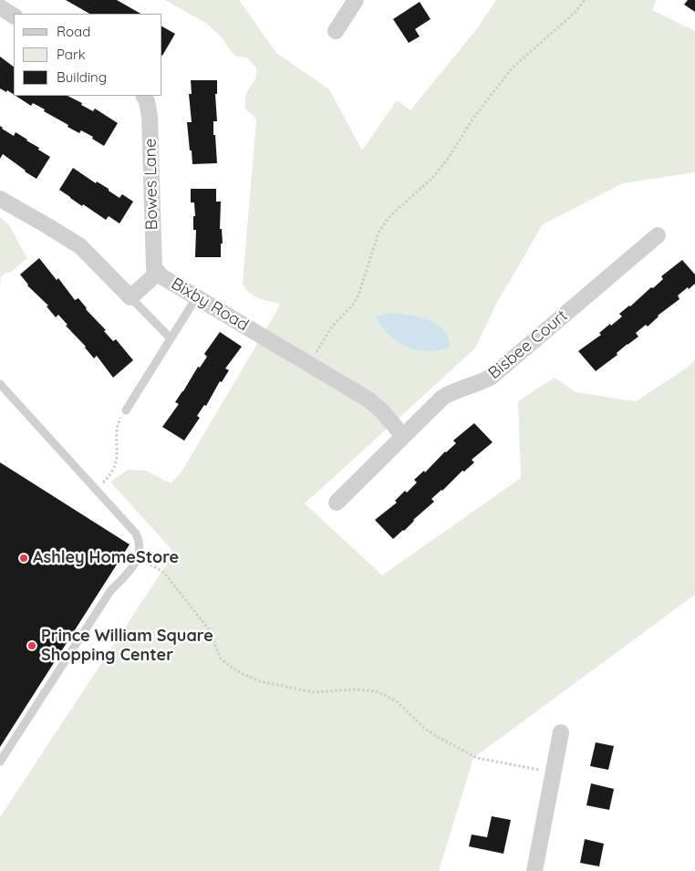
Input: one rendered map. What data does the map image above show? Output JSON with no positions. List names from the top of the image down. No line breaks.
{"streets":{"street":["Bowes Lane","Bixby Road","Bisbee Court"]},"crossings":[["Bowes Lane","Bixby Road"],["Bixby Road","Bisbee Court"]],"places":["Ashley HomeStore","Prince William Square Shopping Center"],"legend":["Road","Park","Building"]}
